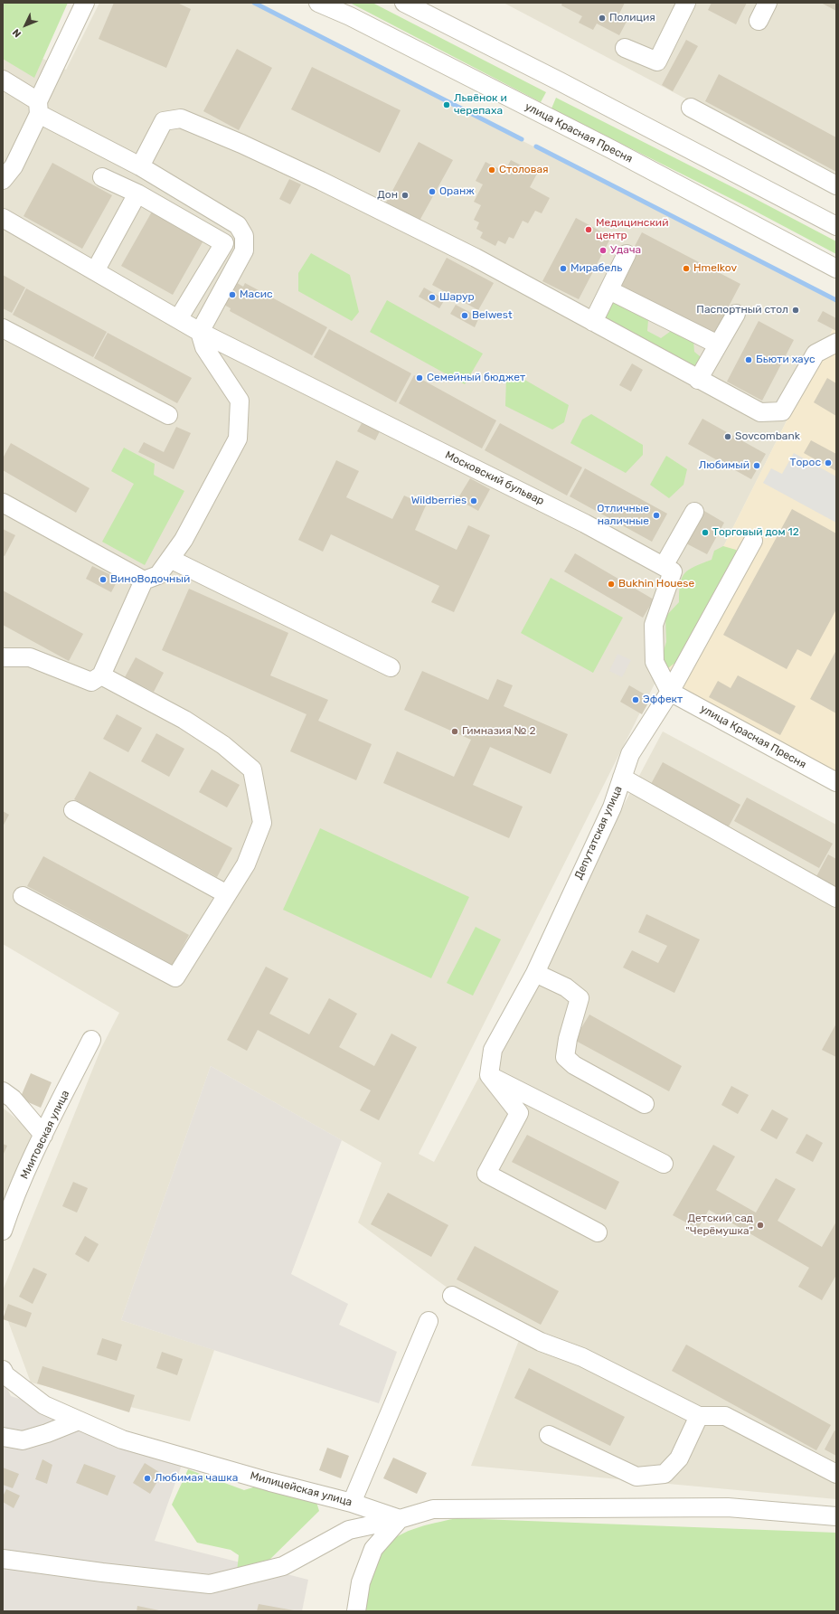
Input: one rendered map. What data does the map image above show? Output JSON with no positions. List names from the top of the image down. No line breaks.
{"streets":{"street":["улица Красная Пресня","Московский бульвар","Депутатская улица","Миитовская улица","Милицейская улица"]},"crossings":[["улица Красная Пресня","Депутатская улица"]],"places":["Полиция","Львёнок и черепаха","Столовая","Оранж","Дон","Медицинский центр","Удача","Мирабель","Hmelkov","Масис","Шарур","Паспортный стол","Belwest","Бьюти хаус","Семейный бюджет","Sovcombank","Торос","Любимый","Wildberries","Отличные наличные","Торговый дом 12","ВиноВодочный","Bukhin Houese","Эффект","Гимназия № 2","Детский сад \"Черёмушка\"","Любимая чашка"],"north":"bottom left"}
